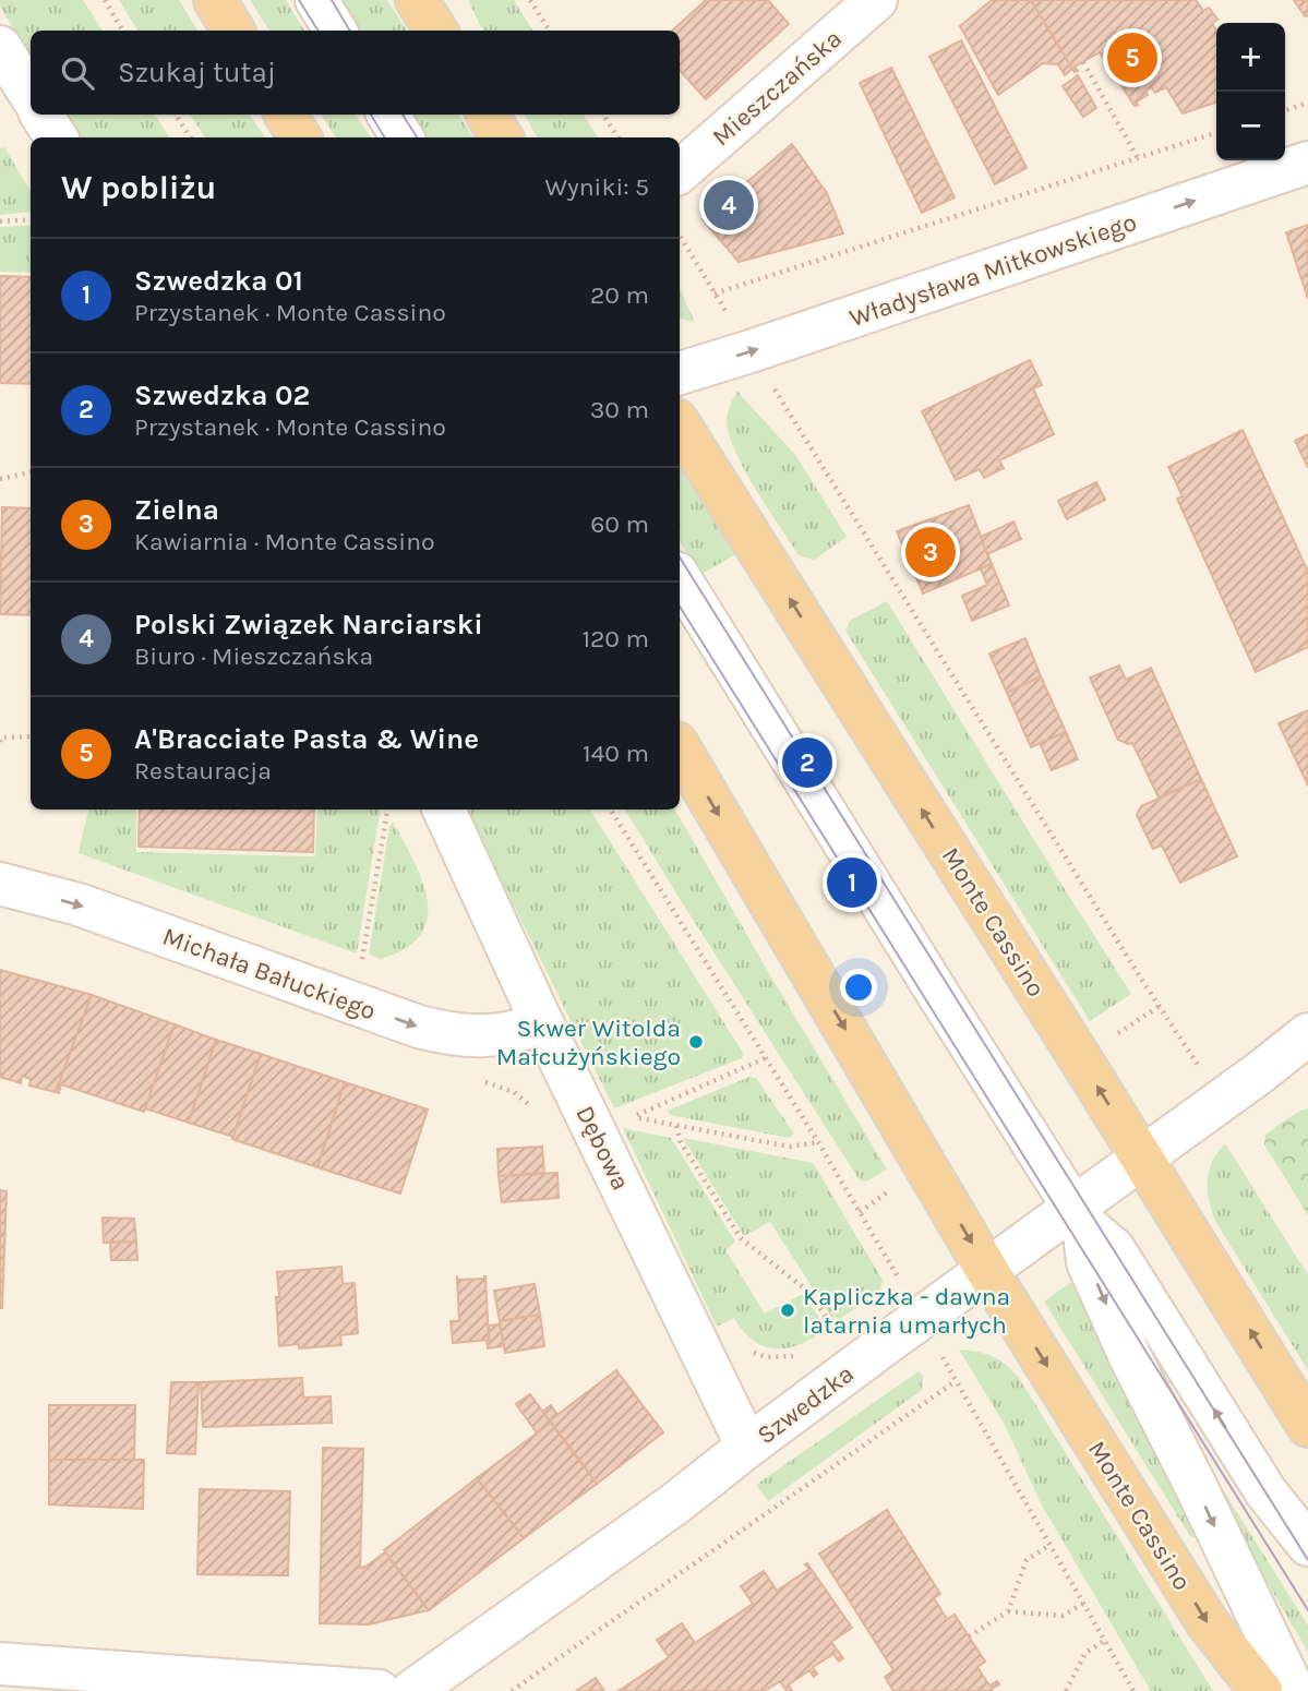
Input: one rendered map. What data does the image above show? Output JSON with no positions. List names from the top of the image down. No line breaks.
{"streets":{"main road":["Monte Cassino"],"street":["Mieszczańska","Władysława Mitkowskiego","Michała Bałuckiego","Dębowa","Szwedzka"]},"crossings":[["Monte Cassino","Szwedzka"],["Michała Bałuckiego","Dębowa"],["Dębowa","Szwedzka"]],"one_way":["Władysława Mitkowskiego","Michała Bałuckiego"],"places":["Skwer Witolda Małcużyńskiego","Kapliczka - dawna latarnia umarłych"],"page":{"map_buttons":["+","−"],"pins":["5","4","3","2","1"],"search":"Szukaj tutaj","heading":["W pobliżu","Wyniki: 5"],"list":[{"mark":"1","name":"Szwedzka 01","note":"Przystanek · Monte Cassino","value":"20 m"},{"mark":"2","name":"Szwedzka 02","note":"Przystanek · Monte Cassino","value":"30 m"},{"mark":"3","name":"Zielna","note":"Kawiarnia · Monte Cassino","value":"60 m"},{"mark":"4","name":"Polski Związek Narciarski","note":"Biuro · Mieszczańska","value":"120 m"},{"mark":"5","name":"A'Bracciate Pasta & Wine","note":"Restauracja","value":"140 m"}]}}
